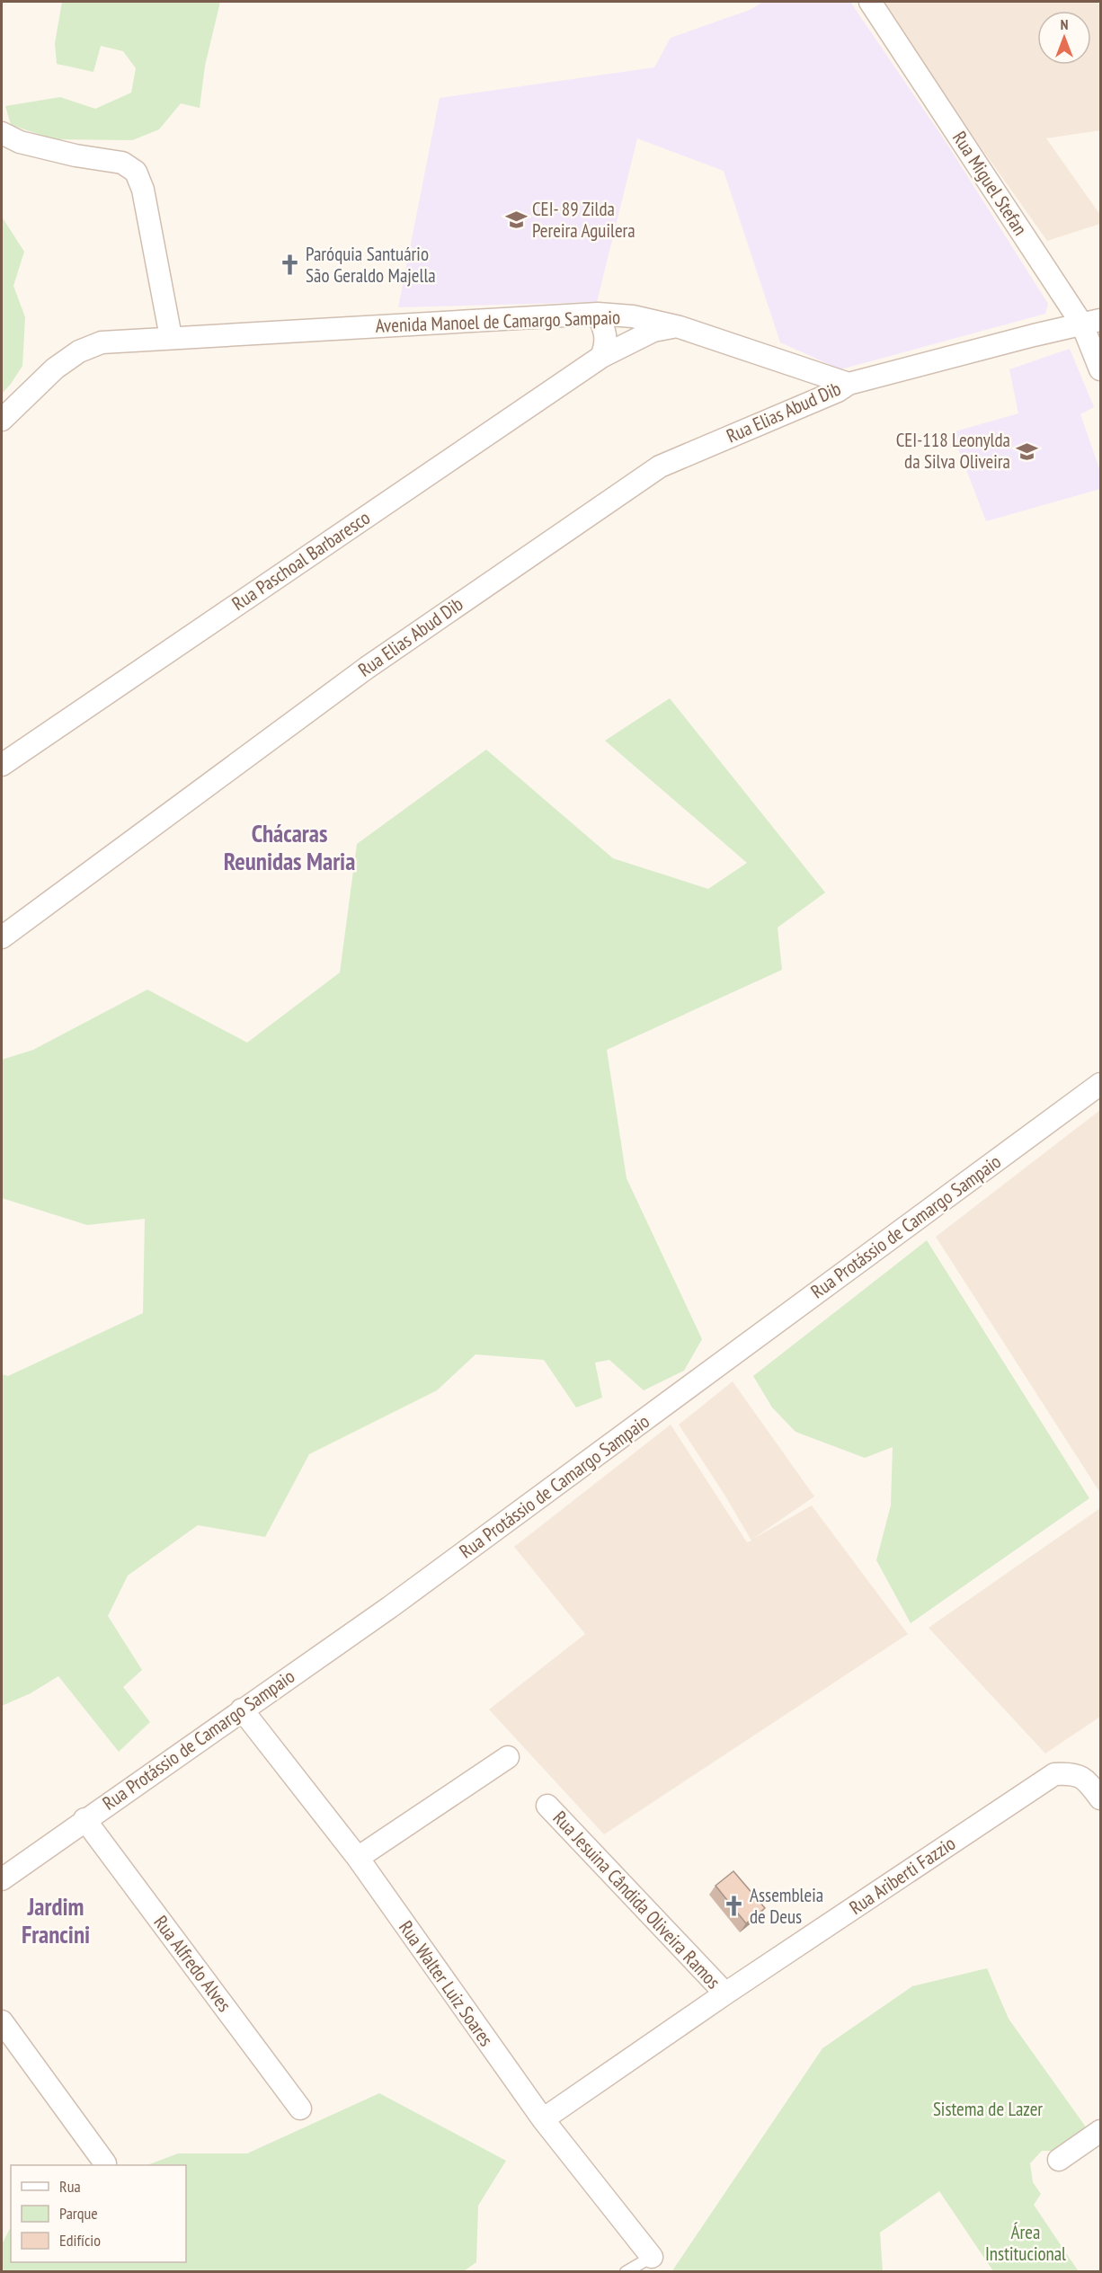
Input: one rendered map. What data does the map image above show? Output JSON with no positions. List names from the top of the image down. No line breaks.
{"streets":{"street":["Rua Miguel Stefan","Avenida Manoel de Camargo Sampaio","Rua Elias Abud Dib","Rua Paschoal Barbaresco","Rua Protássio de Camargo Sampaio","Rua Ariberti Fazzio","Rua Jesuina Cândida Oliveira Ramos","Rua Alfredo Alves","Rua Walter Luiz Soares"]},"crossings":[["Avenida Manoel de Camargo Sampaio","Rua Elias Abud Dib"],["Avenida Manoel de Camargo Sampaio","Rua Paschoal Barbaresco"],["Rua Protássio de Camargo Sampaio","Rua Alfredo Alves"],["Rua Protássio de Camargo Sampaio","Rua Walter Luiz Soares"],["Rua Ariberti Fazzio","Rua Jesuina Cândida Oliveira Ramos"],["Rua Ariberti Fazzio","Rua Walter Luiz Soares"]],"districts":["Chácaras Reunidas Maria","Jardim Francini"],"parks":["Sistema de Lazer","Área Institucional"],"places":{"school or university":["CEI- 89 Zilda Pereira Aguilera","CEI-118 Leonylda da Silva Oliveira"],"church":["Paróquia Santuário São Geraldo Majella","Assembleia de Deus"]},"legend":["Rua","Parque","Edifício"],"north":"top"}
